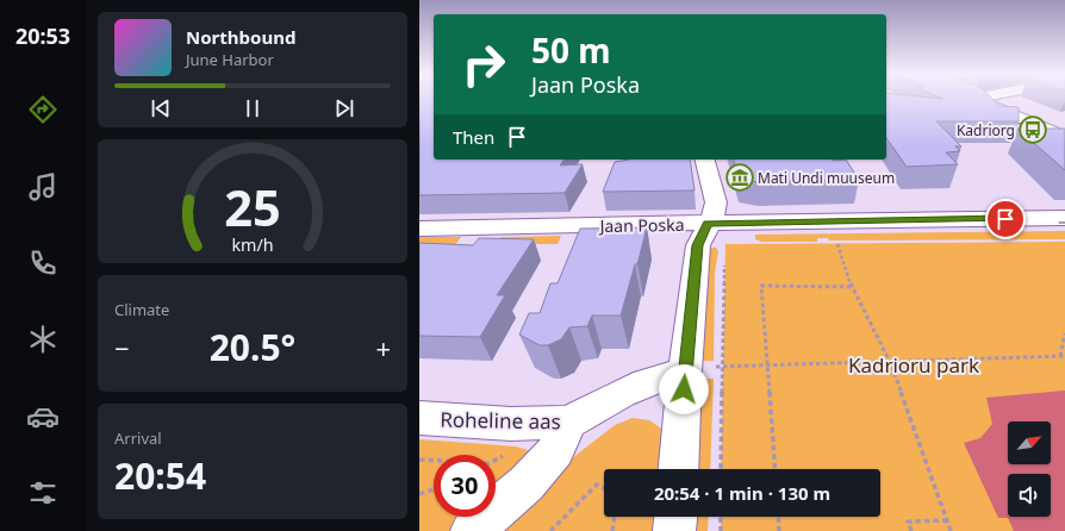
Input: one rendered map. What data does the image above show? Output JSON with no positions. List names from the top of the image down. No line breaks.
{"streets":{"street":["Jaan Poska","Roheline aas"]},"parks":["Kadrioru park"],"places":{"bus stop":["Kadriorg"],"museum":["Mati Undi muuseum"]},"north":"top right","page":{"tabs":"20:53","turn":["50 m","Jaan Poska"],"song":["Northbound","June Harbor"],"then":"Then","tile":["Climate",["Arrival","20:54"]],"heat":["−","20.5°","+"],"limit":"30","trip":"20:54 · 1 min · 130 m","gauge":["25","km/h"]}}
